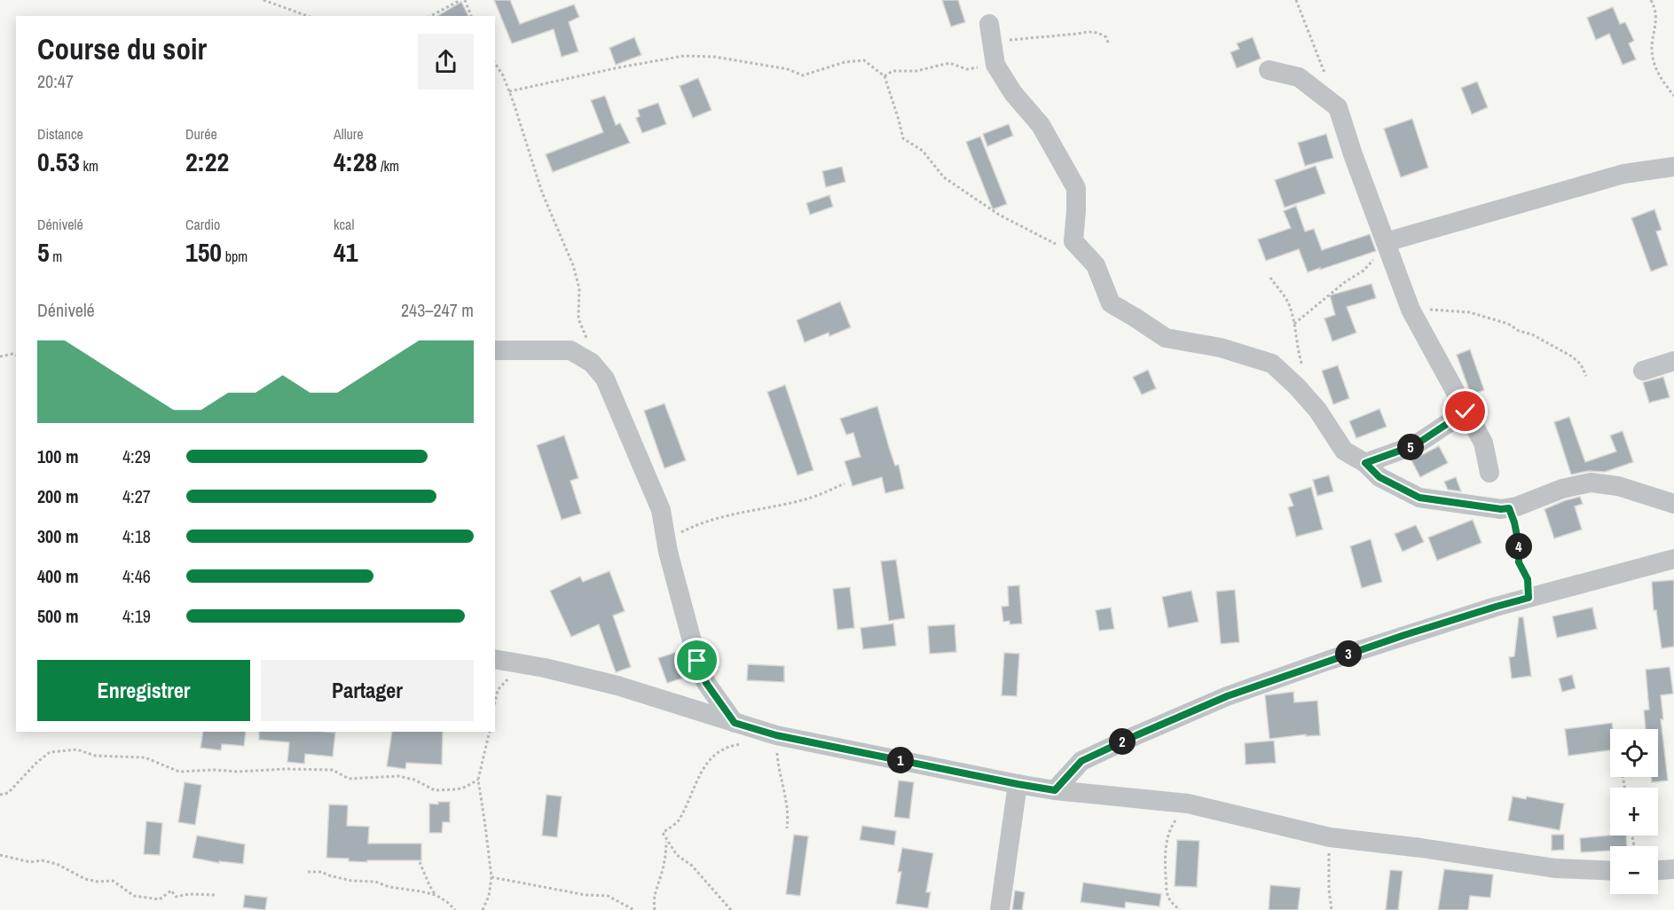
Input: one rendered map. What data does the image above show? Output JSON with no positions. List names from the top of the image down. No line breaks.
{"page":{"heading":["Course du soir","20:47"],"stats":[["Distance","0.53 km"],["Durée","2:22"],["Allure","4:28 /km"],["Dénivelé","5 m"],["Cardio","150 bpm"],["kcal","41"]],"chart":["Dénivelé","243–247 m"],"pins":["5","4","3","2","1"],"list":[{"name":"100 m","note":"4:29"},{"name":"200 m","note":"4:27"},{"name":"300 m","note":"4:18"},{"name":"400 m","note":"4:46"},{"name":"500 m","note":"4:19"}],"buttons":["Enregistrer","Partager"],"map_buttons":["+","−"]}}
